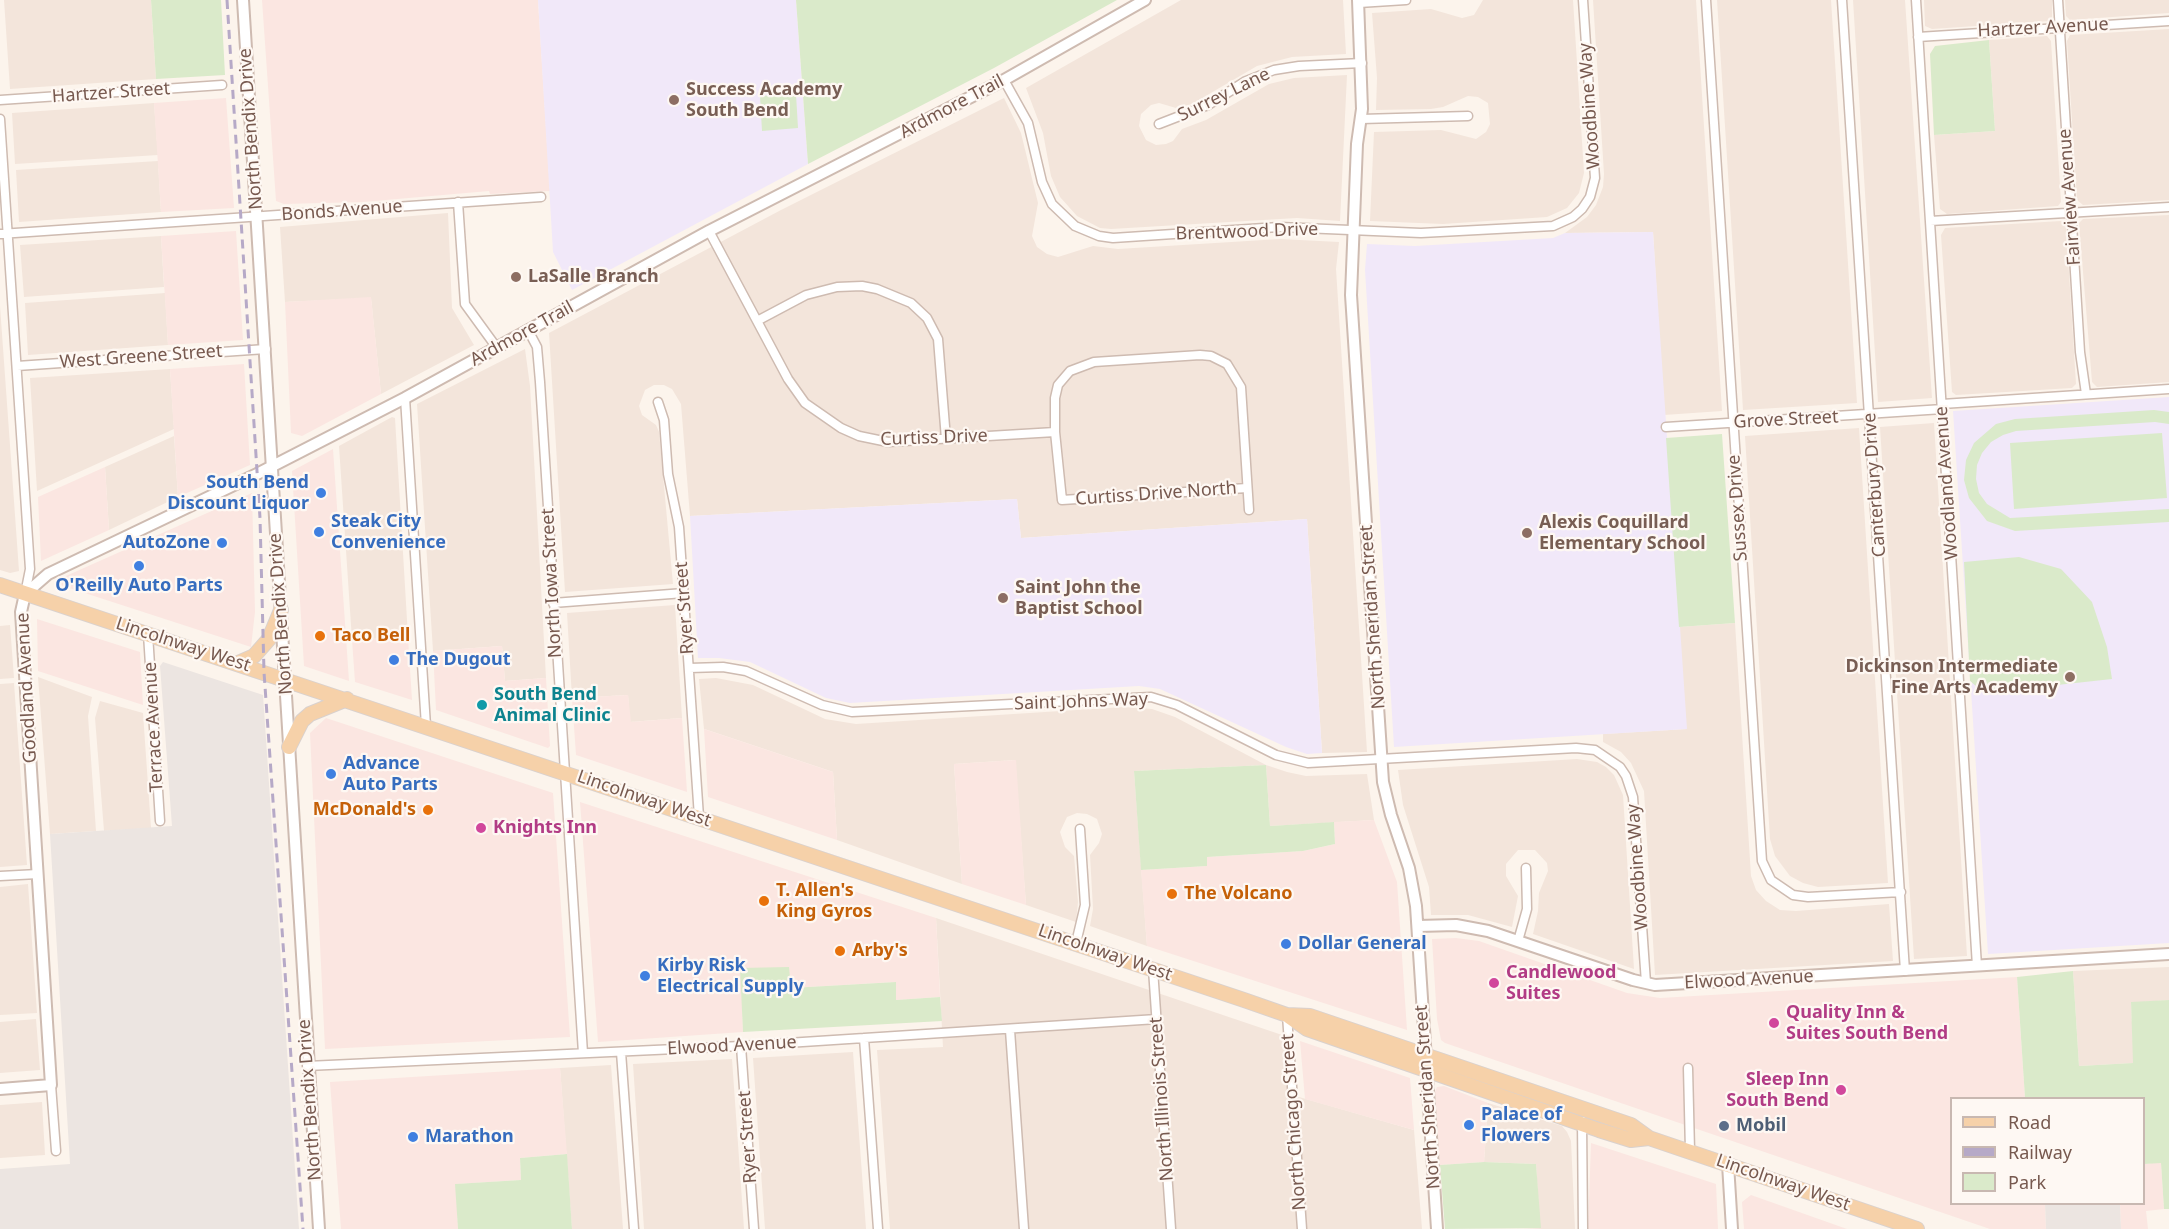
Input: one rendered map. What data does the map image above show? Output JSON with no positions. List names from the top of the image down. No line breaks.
{"streets":{"main road":["Lincolnway West"],"street":["Hartzer Avenue","Hartzer Street","Surrey Lane","Woodbine Way","Ardmore Trail","North Bendix Drive","Fairview Avenue","Bonds Avenue","Brentwood Drive","West Greene Street","Grove Street","Curtiss Drive","Woodland Avenue","Canterbury Drive","Curtiss Drive North","Sussex Drive","North Iowa Street","Ryer Street","North Sheridan Street","Goodland Avenue","Saint Johns Way","Terrace Avenue","Elwood Avenue","North Illinois Street","North Chicago Street"]},"crossings":[["Hartzer Avenue","Fairview Avenue"],["Hartzer Avenue","Woodland Avenue"],["Surrey Lane","North Sheridan Street"],["Woodbine Way","Brentwood Drive"],["Woodbine Way","Saint Johns Way"],["Woodbine Way","Elwood Avenue"],["Ardmore Trail","North Bendix Drive"],["Ardmore Trail","Brentwood Drive"],["Ardmore Trail","Curtiss Drive"],["Ardmore Trail","North Iowa Street"],["Ardmore Trail","Lincolnway West"],["Ardmore Trail","Goodland Avenue"],["North Bendix Drive","Bonds Avenue"],["North Bendix Drive","West Greene Street"],["North Bendix Drive","Lincolnway West"],["North Bendix Drive","Elwood Avenue"],["Fairview Avenue","Grove Street"],["Bonds Avenue","Goodland Avenue"],["Brentwood Drive","North Sheridan Street"],["West Greene Street","Goodland Avenue"],["Grove Street","Woodland Avenue"],["Grove Street","Canterbury Drive"],["Grove Street","Sussex Drive"],["Curtiss Drive","Curtiss Drive North"],["Woodland Avenue","Elwood Avenue"],["Canterbury Drive","Sussex Drive"],["Canterbury Drive","Elwood Avenue"],["North Iowa Street","Lincolnway West"],["North Iowa Street","Elwood Avenue"],["Ryer Street","Lincolnway West"],["Ryer Street","Saint Johns Way"],["Ryer Street","Elwood Avenue"],["North Sheridan Street","Lincolnway West"],["North Sheridan Street","Saint Johns Way"],["North Sheridan Street","Elwood Avenue"],["Lincolnway West","Goodland Avenue"],["Lincolnway West","Terrace Avenue"],["Lincolnway West","North Illinois Street"],["Lincolnway West","North Chicago Street"],["Elwood Avenue","North Illinois Street"]],"places":["Success Academy South Bend","LaSalle Branch","South Bend Discount Liquor","Steak City Convenience","Alexis Coquillard Elementary School","AutoZone","O'Reilly Auto Parts","Saint John the Baptist School","Taco Bell","The Dugout","Dickinson Intermediate Fine Arts Academy","South Bend Animal Clinic","Advance Auto Parts","McDonald's","Knights Inn","The Volcano","T. Allen's King Gyros","Dollar General","Arby's","Kirby Risk Electrical Supply","Candlewood Suites","Quality Inn & Suites South Bend","Sleep Inn South Bend","Palace of Flowers","Mobil","Marathon"],"legend":["Road","Railway","Park"]}
